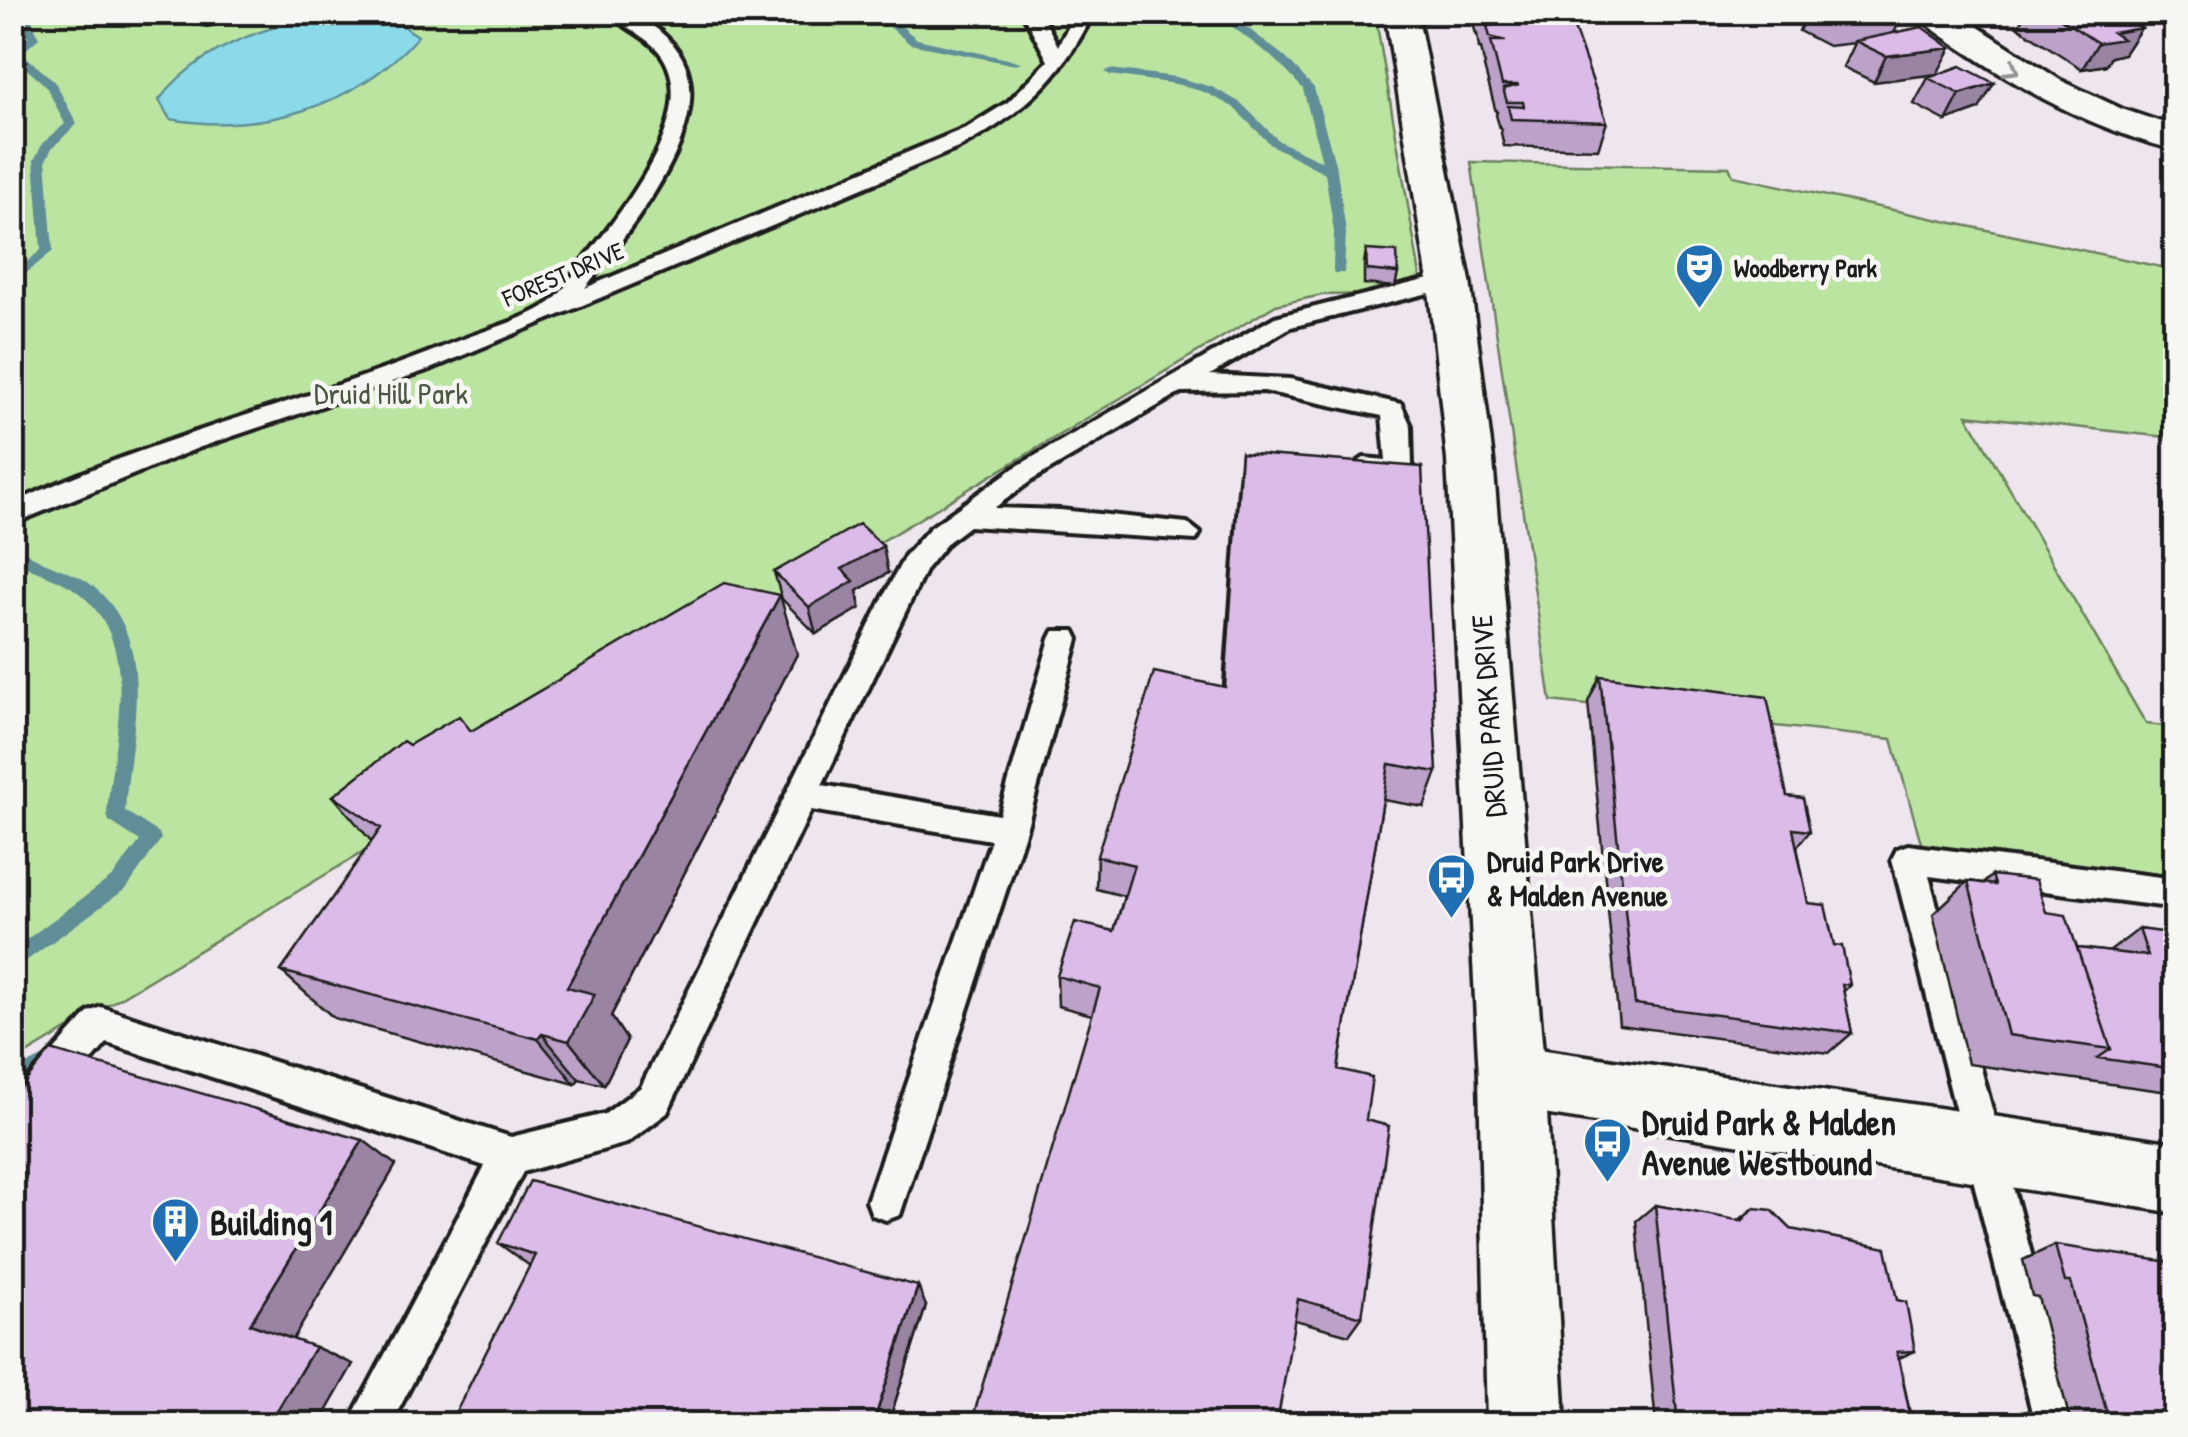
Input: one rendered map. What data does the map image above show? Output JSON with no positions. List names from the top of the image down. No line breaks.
{"streets":{"main road":["DRUID PARK DRIVE"],"lane":["FOREST DRIVE"]},"parks":["Druid Hill Park"],"places":{"theatre":["Woodberry Park"],"bus stop":["Druid Park Drive & Malden Avenue","Druid Park & Malden Avenue Westbound"],"building":["Building 1"]}}
